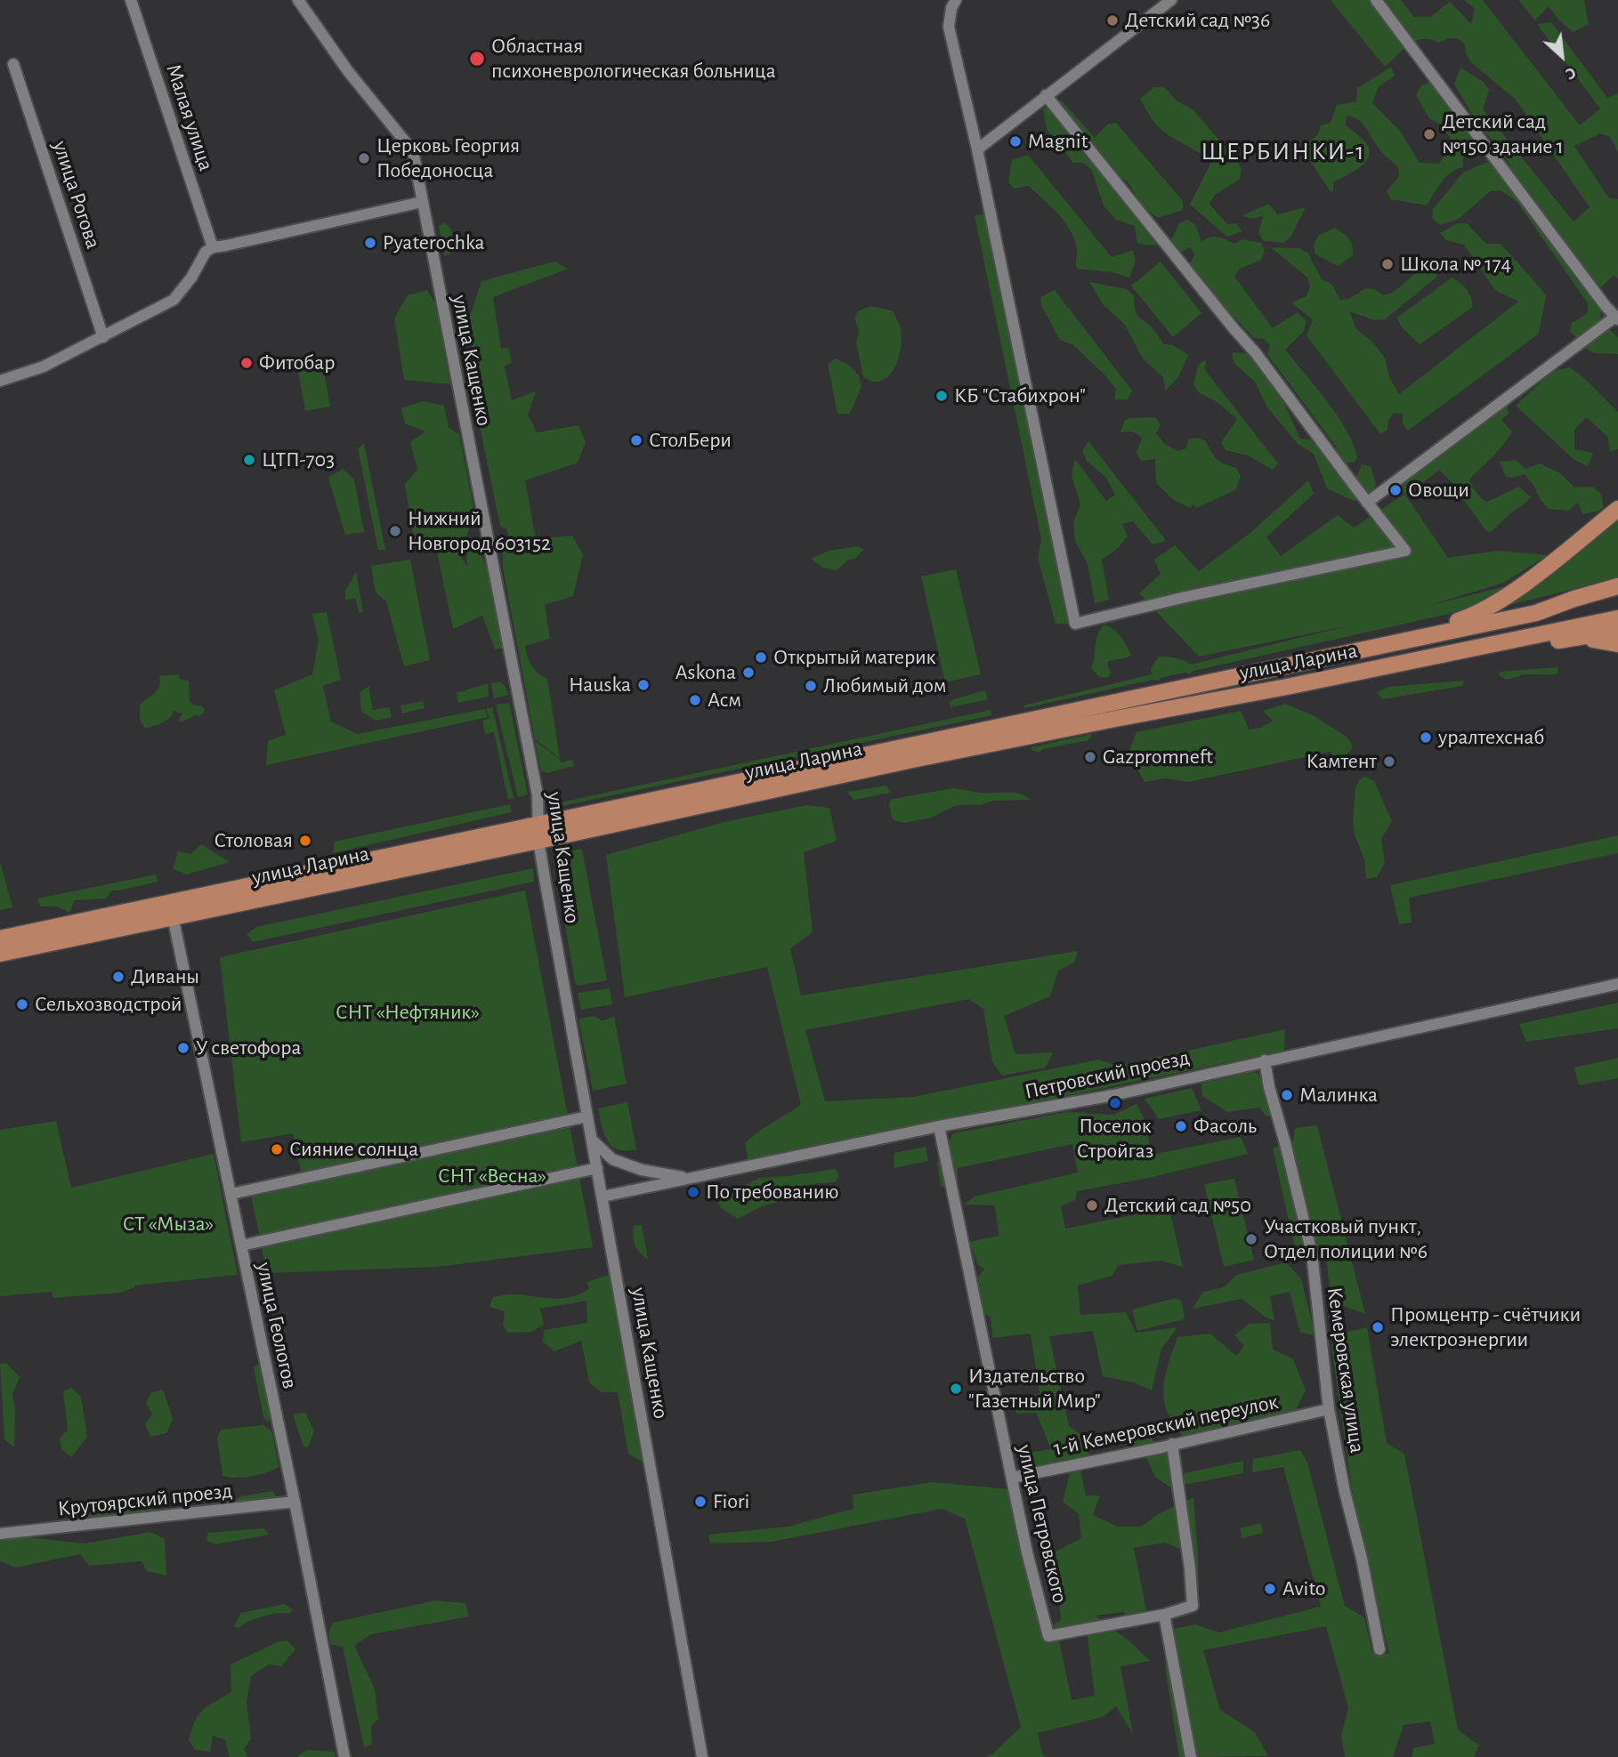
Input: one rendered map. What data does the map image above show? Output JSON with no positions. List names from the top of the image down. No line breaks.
{"streets":{"main road":["улица Ларина"],"street":["Малая улица","улица Рогова","улица Кащенко","Петровский проезд","улица Геологов","Кемеровская улица","1-й Кемеровский переулок","Крутоярский проезд","улица Петровского"]},"crossings":[["улица Кащенко","улица Ларина"],["улица Кащенко","Петровский проезд"],["улица Ларина","улица Геологов"],["Петровский проезд","Кемеровская улица"],["Петровский проезд","улица Петровского"],["улица Геологов","Крутоярский проезд"],["Кемеровская улица","1-й Кемеровский переулок"],["1-й Кемеровский переулок","улица Петровского"]],"districts":["ЩЕРБИНКИ-1"],"parks":["СНТ «Нефтяник»","СНТ «Весна»","СТ «Мыза»"],"places":["Детский сад №36","Областная психоневрологическая больница","Детский сад №150 здание 1","Magnit","Церковь Георгия Победоносца","Pyaterochka","Школа № 174","Фитобар","КБ \"Стабихрон\"","СтолБери","ЦТП-703","Овощи","Нижний Новгород 603152","Открытый материк","Askona","Hauska","Любимый дом","Асм","уралтехснаб","Gazpromneft","Камтент","Столовая","Диваны","Сельхозводстрой","У светофора","Малинка","Поселок Стройгаз","Фасоль","Сияние солнца","По требованию","Детский сад №50","Участковый пункт, Отдел полиции №6","Промцентр - счётчики электроэнергии","Издательство \"Газетный Мир\"","Fiori","Avito"],"north":"bottom right"}
